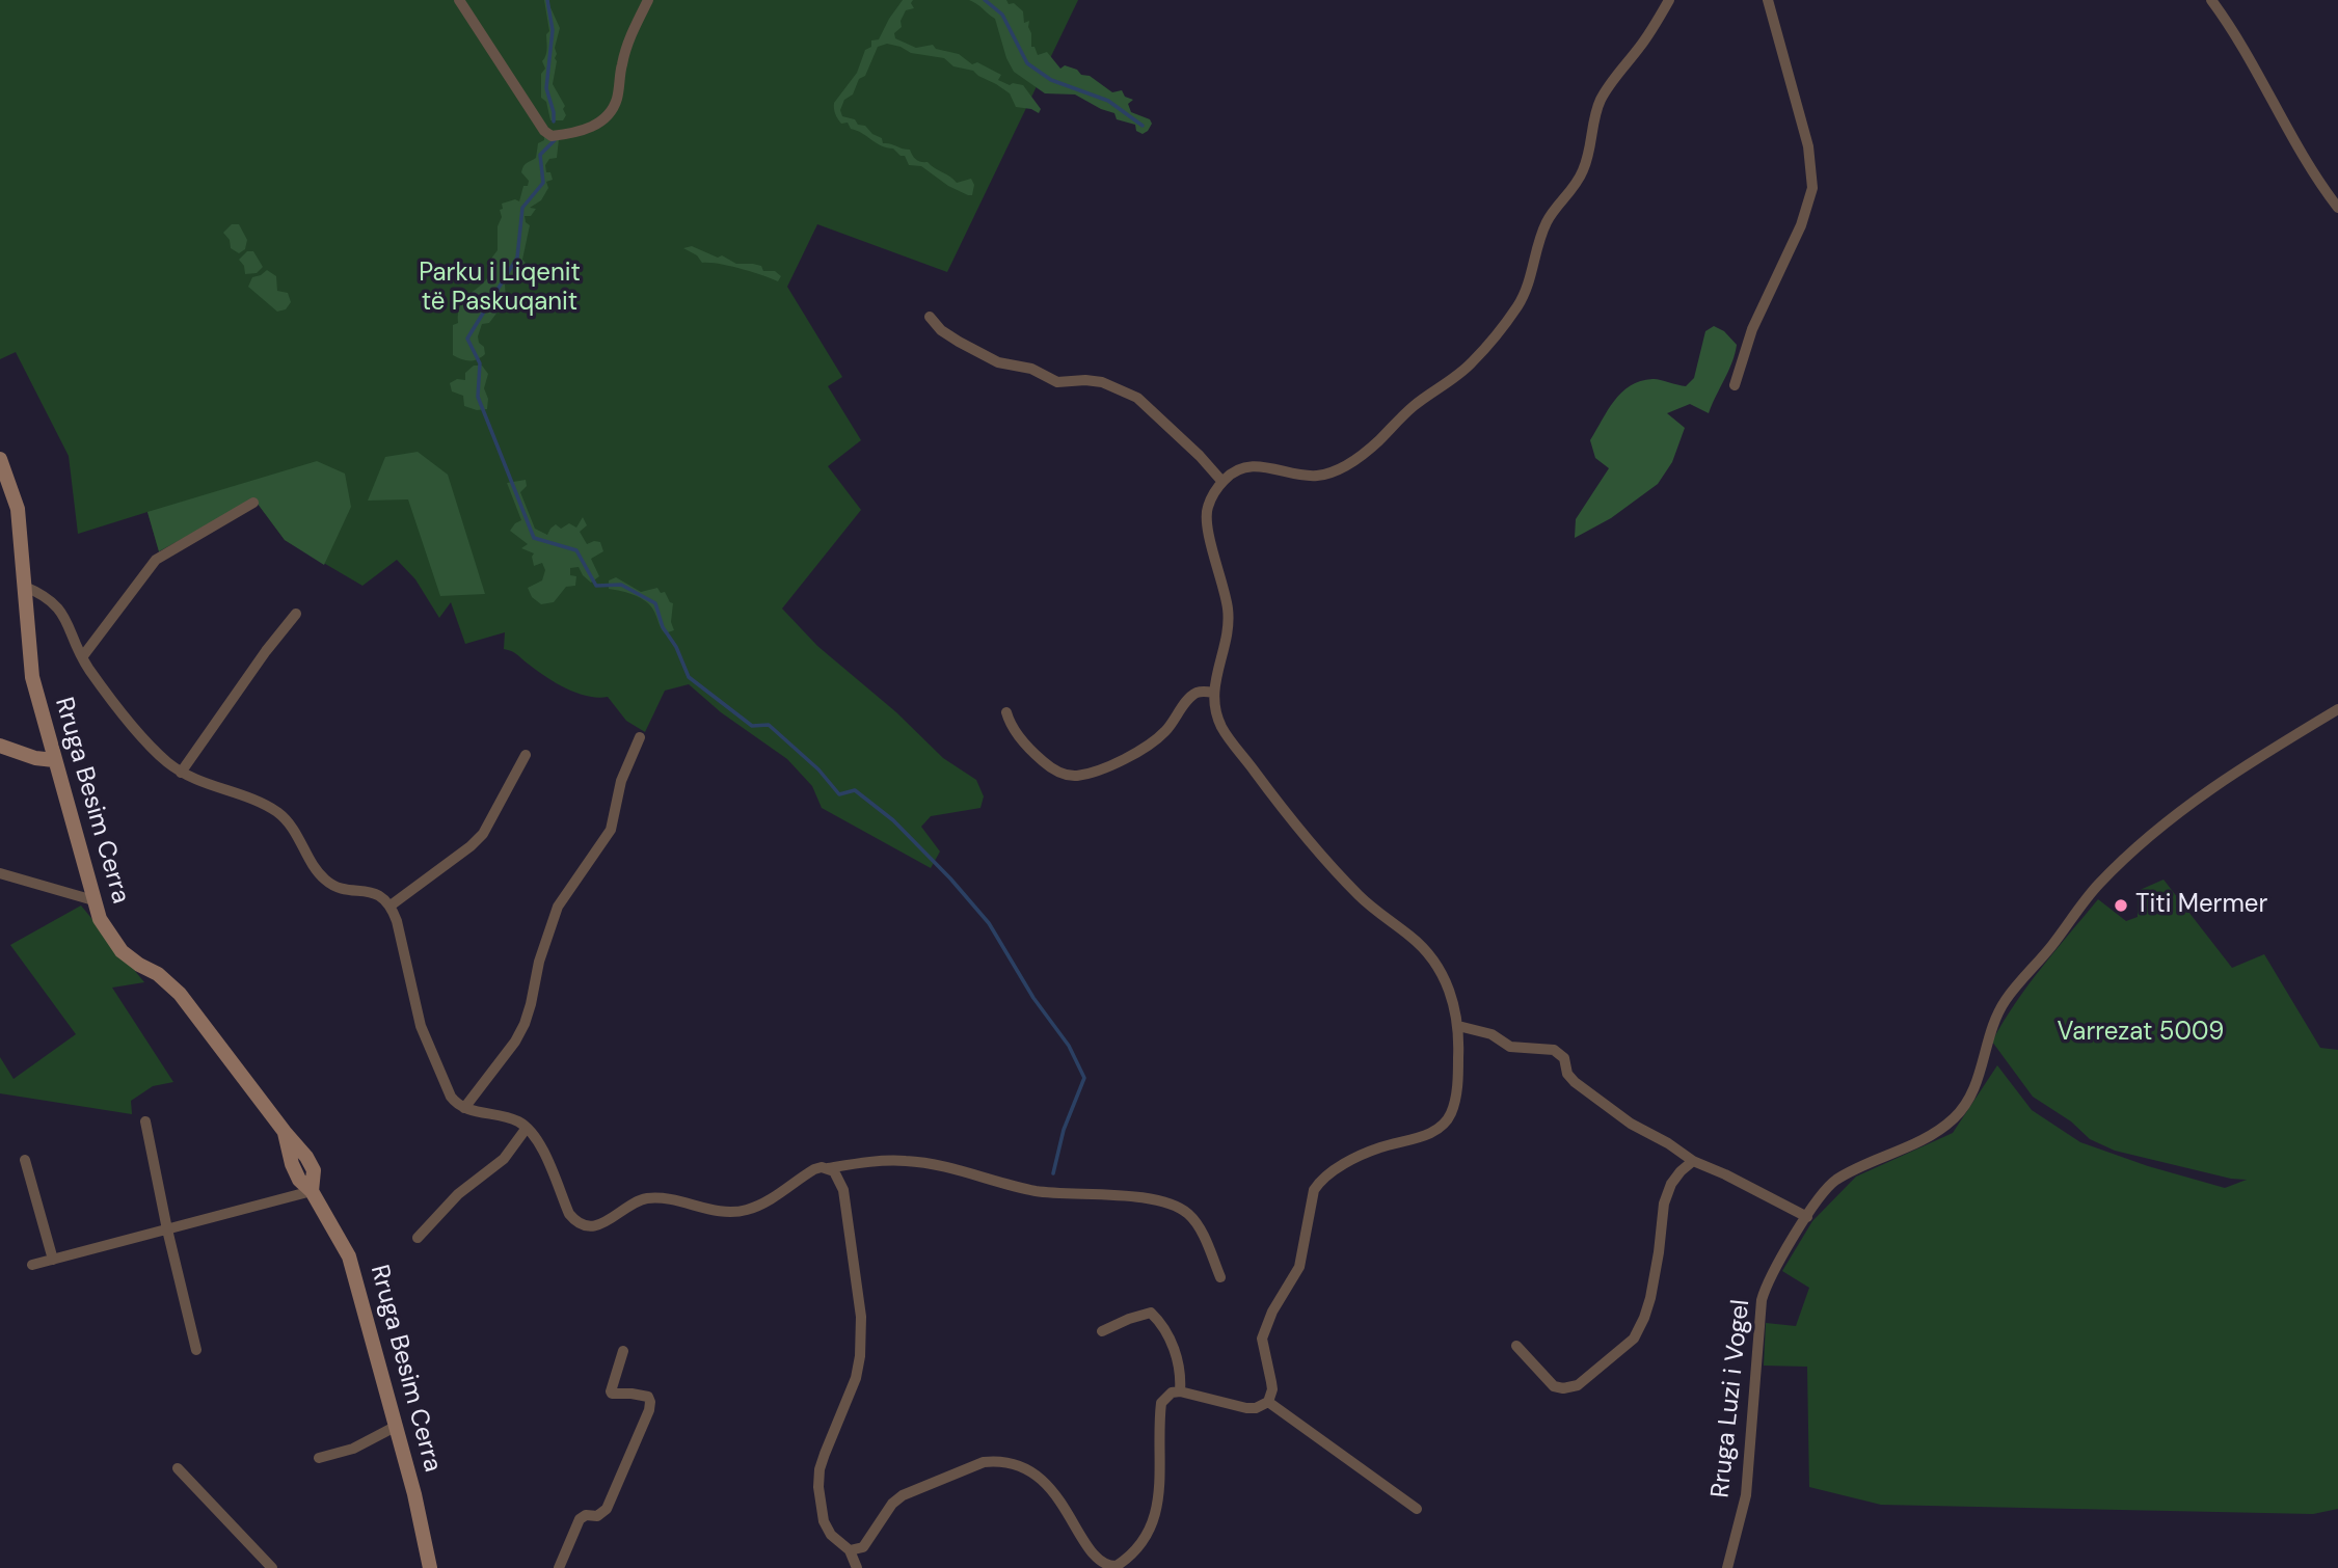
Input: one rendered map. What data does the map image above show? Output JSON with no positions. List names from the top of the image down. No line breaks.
{"streets":{"street":["Rruga Besim Cerra","Rruga Luzi i Vogel"]},"parks":["Parku i Liqenit të Paskuqanit","Varrezat 5009"],"places":["Titi Mermer"]}
